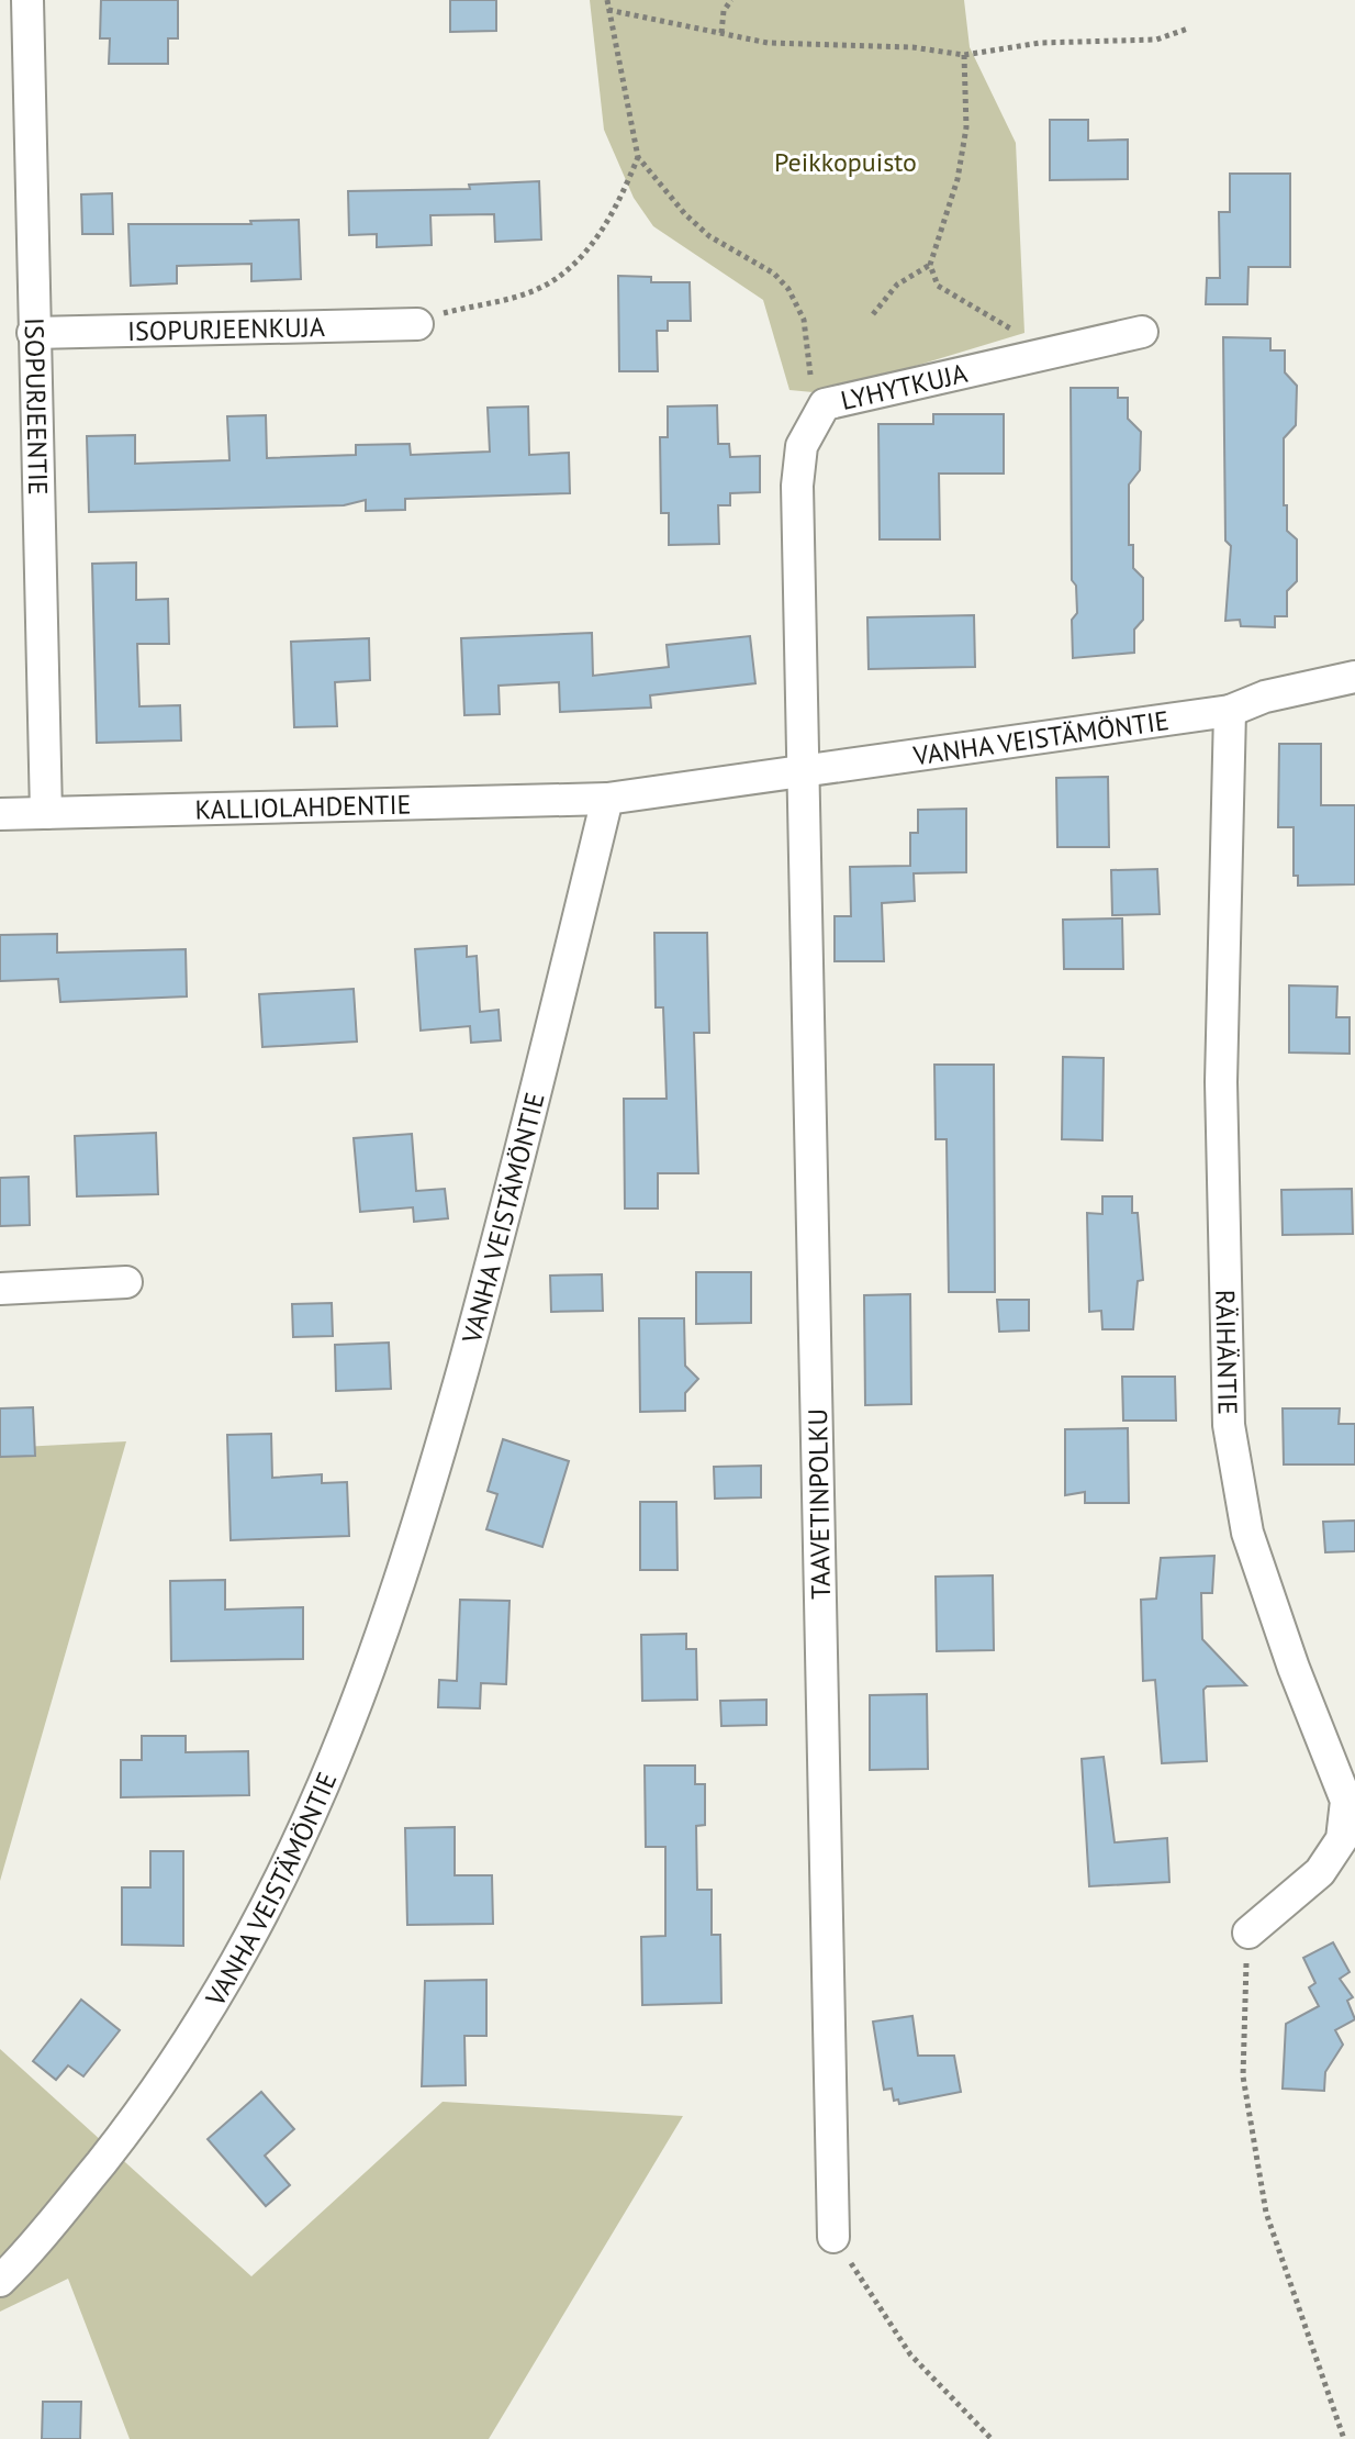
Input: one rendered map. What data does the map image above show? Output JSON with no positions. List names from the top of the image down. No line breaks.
{"streets":{"street":["ISOPURJEENKUJA","LYHYTKUJA","ISOPURJEENTIE","VANHA VEISTÄMÖNTIE","KALLIOLAHDENTIE","RÄIHÄNTIE","TAAVETINPOLKU"]},"crossings":[["ISOPURJEENKUJA","ISOPURJEENTIE"],["LYHYTKUJA","VANHA VEISTÄMÖNTIE"],["LYHYTKUJA","TAAVETINPOLKU"],["ISOPURJEENTIE","KALLIOLAHDENTIE"],["VANHA VEISTÄMÖNTIE","KALLIOLAHDENTIE"],["VANHA VEISTÄMÖNTIE","RÄIHÄNTIE"],["VANHA VEISTÄMÖNTIE","TAAVETINPOLKU"]],"parks":["Peikkopuisto"]}
